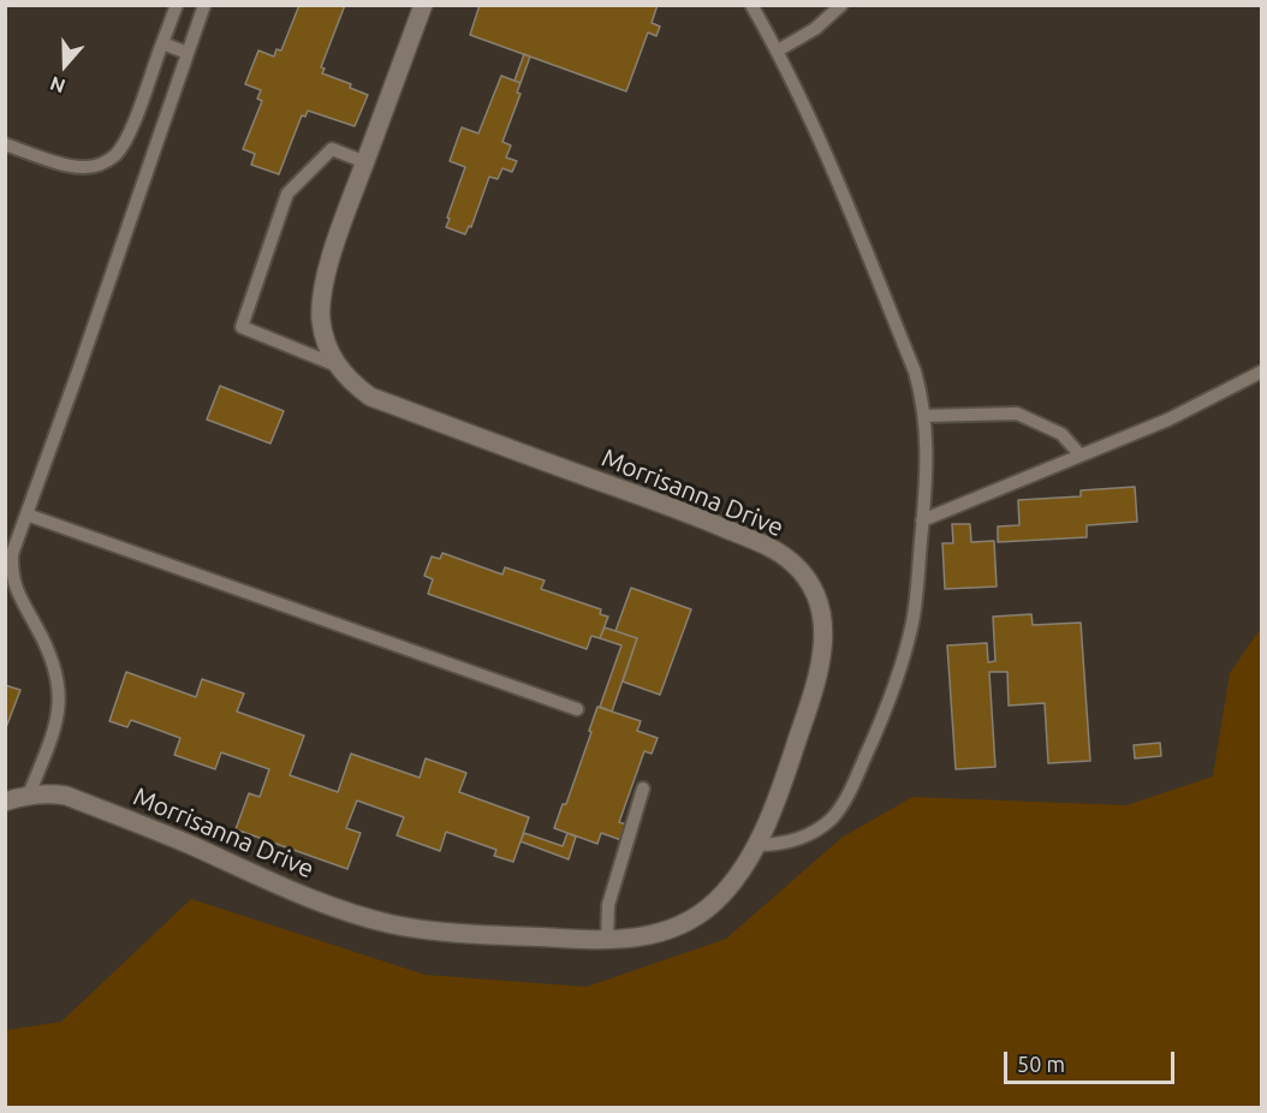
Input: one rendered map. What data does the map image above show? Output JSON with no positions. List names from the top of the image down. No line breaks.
{"streets":{"street":["Morrisanna Drive"]},"scale_bar":"50 m","north":"bottom"}
